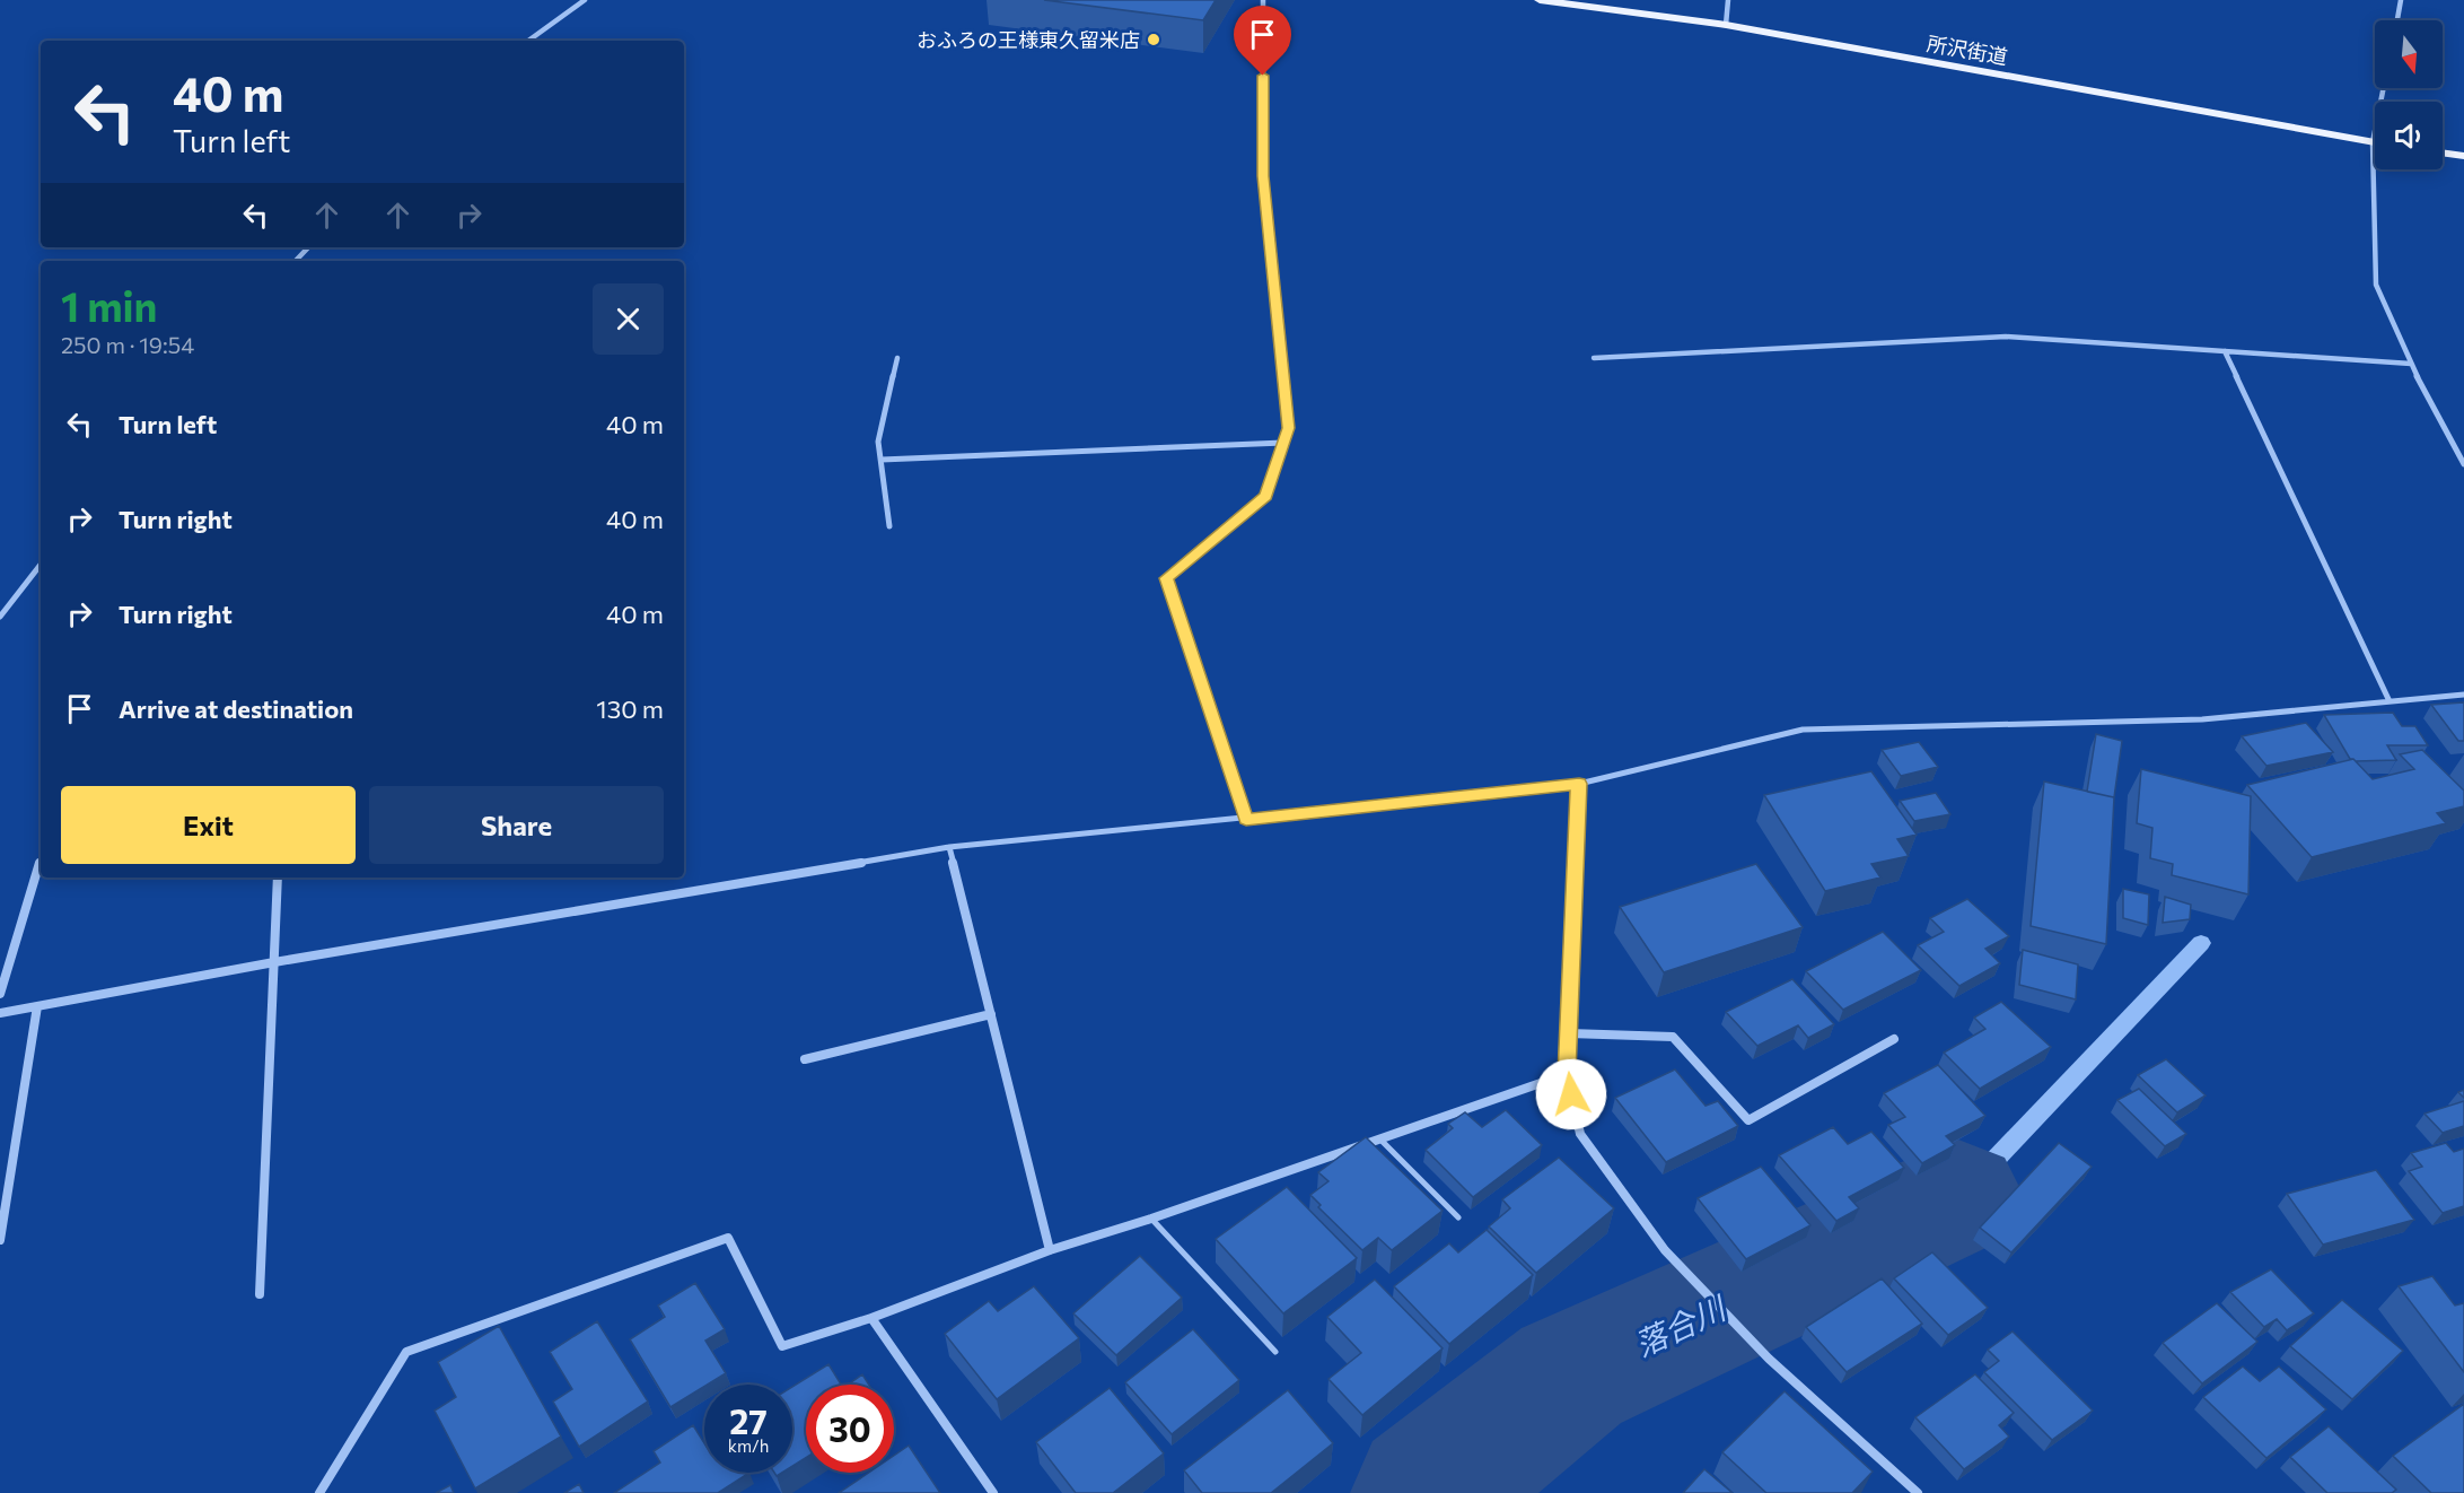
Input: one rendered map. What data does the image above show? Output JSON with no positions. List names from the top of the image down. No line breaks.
{"streets":{"main road":["所沢街道"]},"water":["落合川"],"places":["おふろの王様東久留米店"],"north":"bottom","page":{"turn":["40 m","Turn left"],"heading":["1 min","250 m · 19:54"],"list":[{"name":"Turn left","value":"40 m"},{"name":"Turn right","value":"40 m"},{"name":"Turn right","value":"40 m"},{"name":"Arrive at destination","value":"130 m"}],"buttons":["Exit","Share"],"speed":"27 km/h","limit":"30"}}
